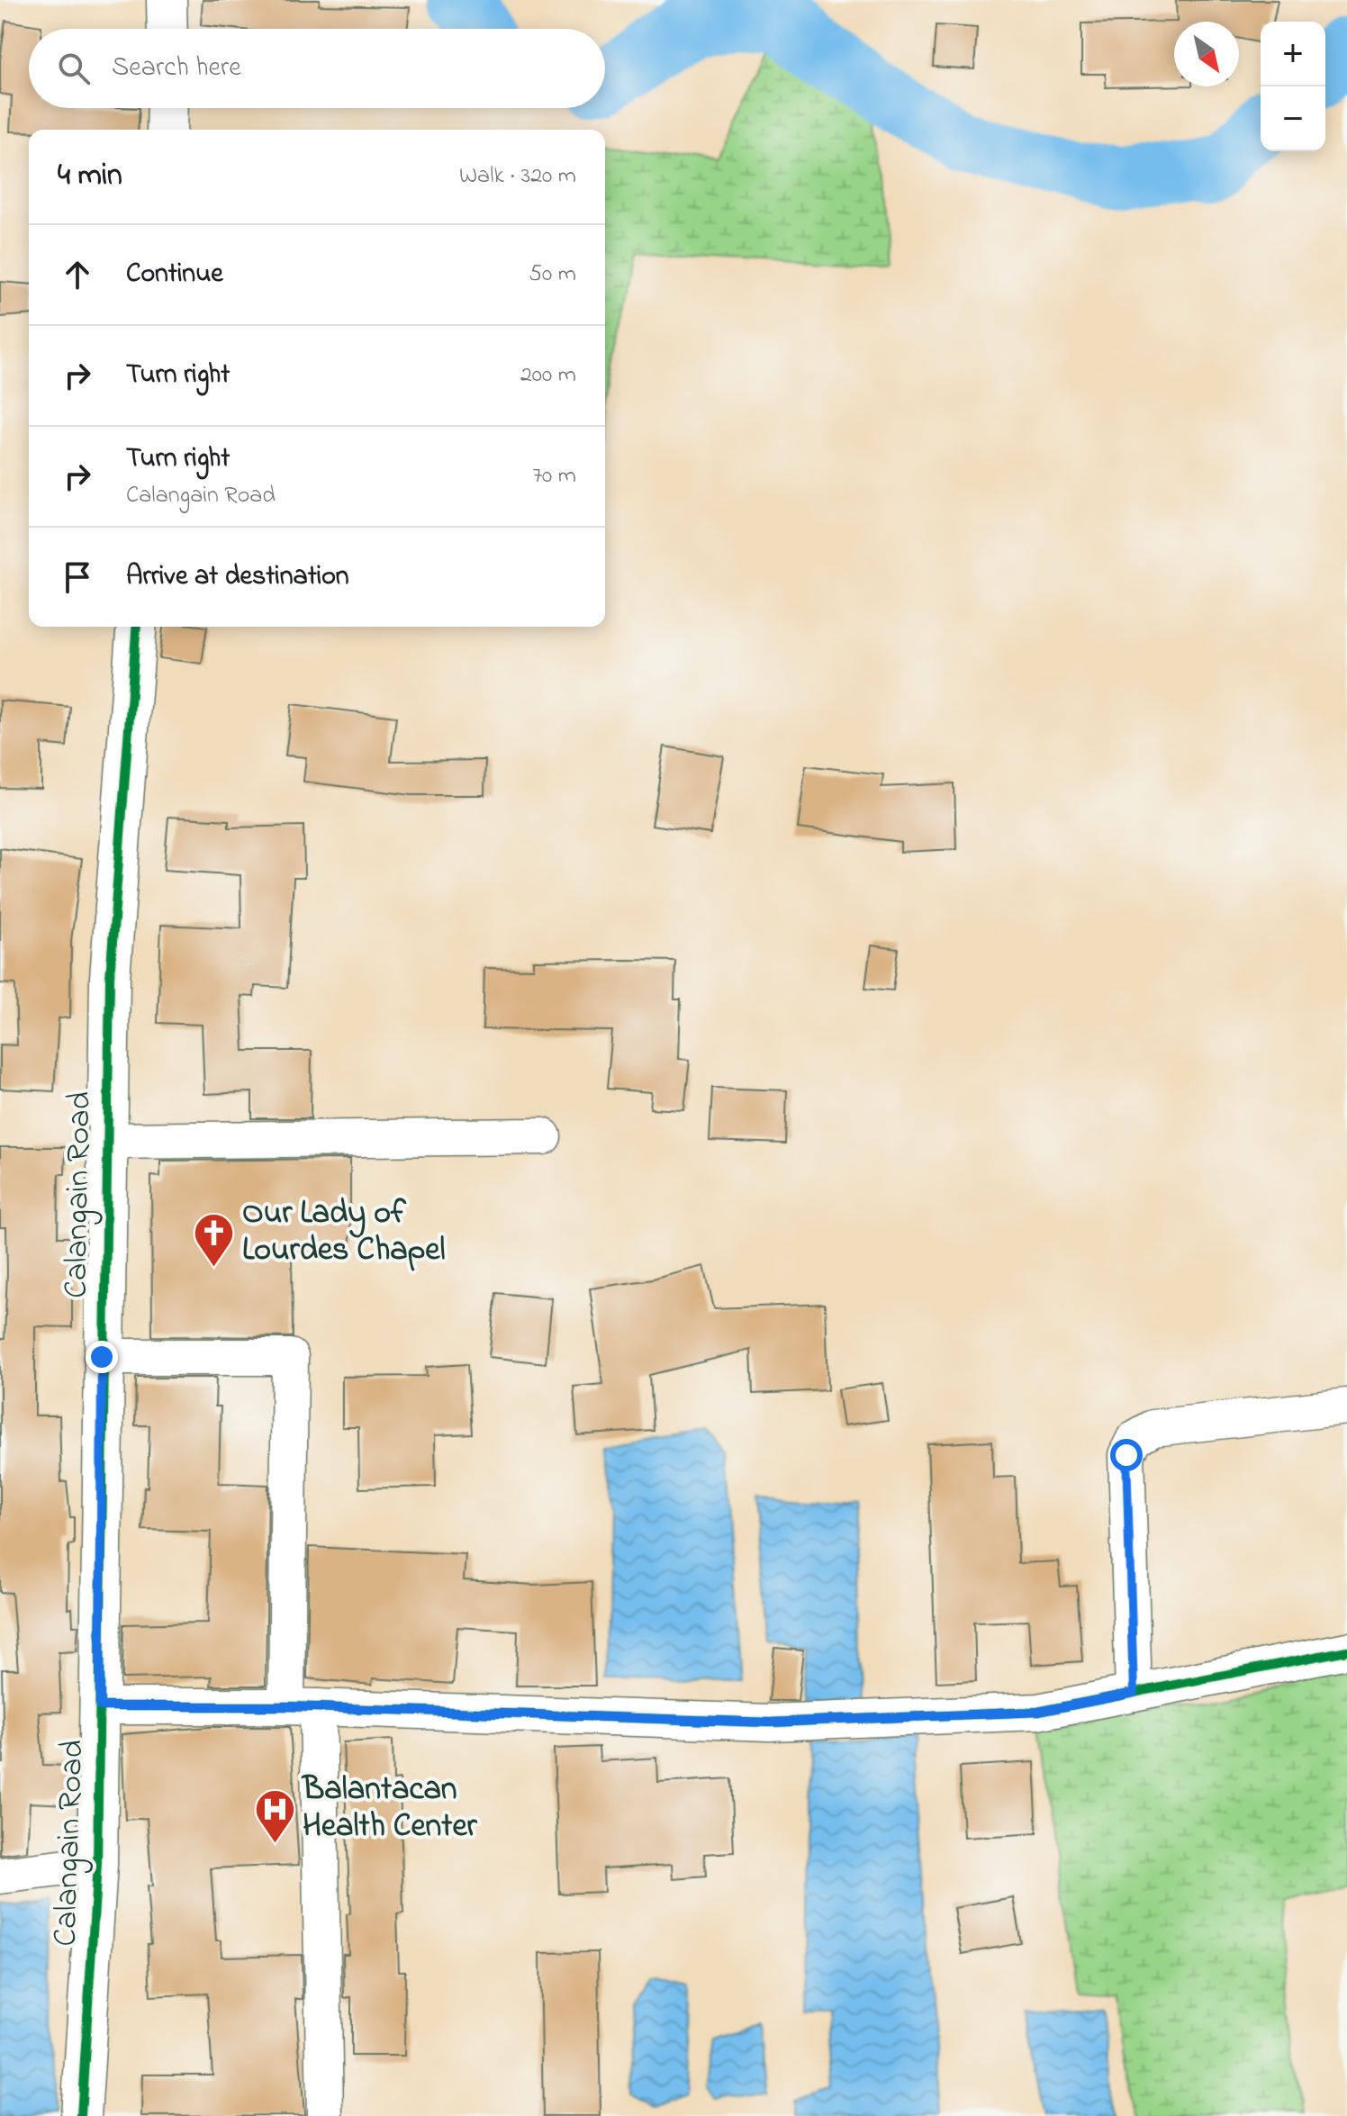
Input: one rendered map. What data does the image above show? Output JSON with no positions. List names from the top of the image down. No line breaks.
{"streets":{"street":["Calangain Road"]},"places":{"church":["Our Lady of Lourdes Chapel"],"hospital":["Balantacan Health Center"]},"north":"bottom right","page":{"map_buttons":["+","−"],"search":"Search here","heading":["4 min","Walk · 320 m"],"list":[["Continue","50 m"],["Turn right","200 m"],["Turn right","Calangain Road","70 m"],"Arrive at destination"]}}
